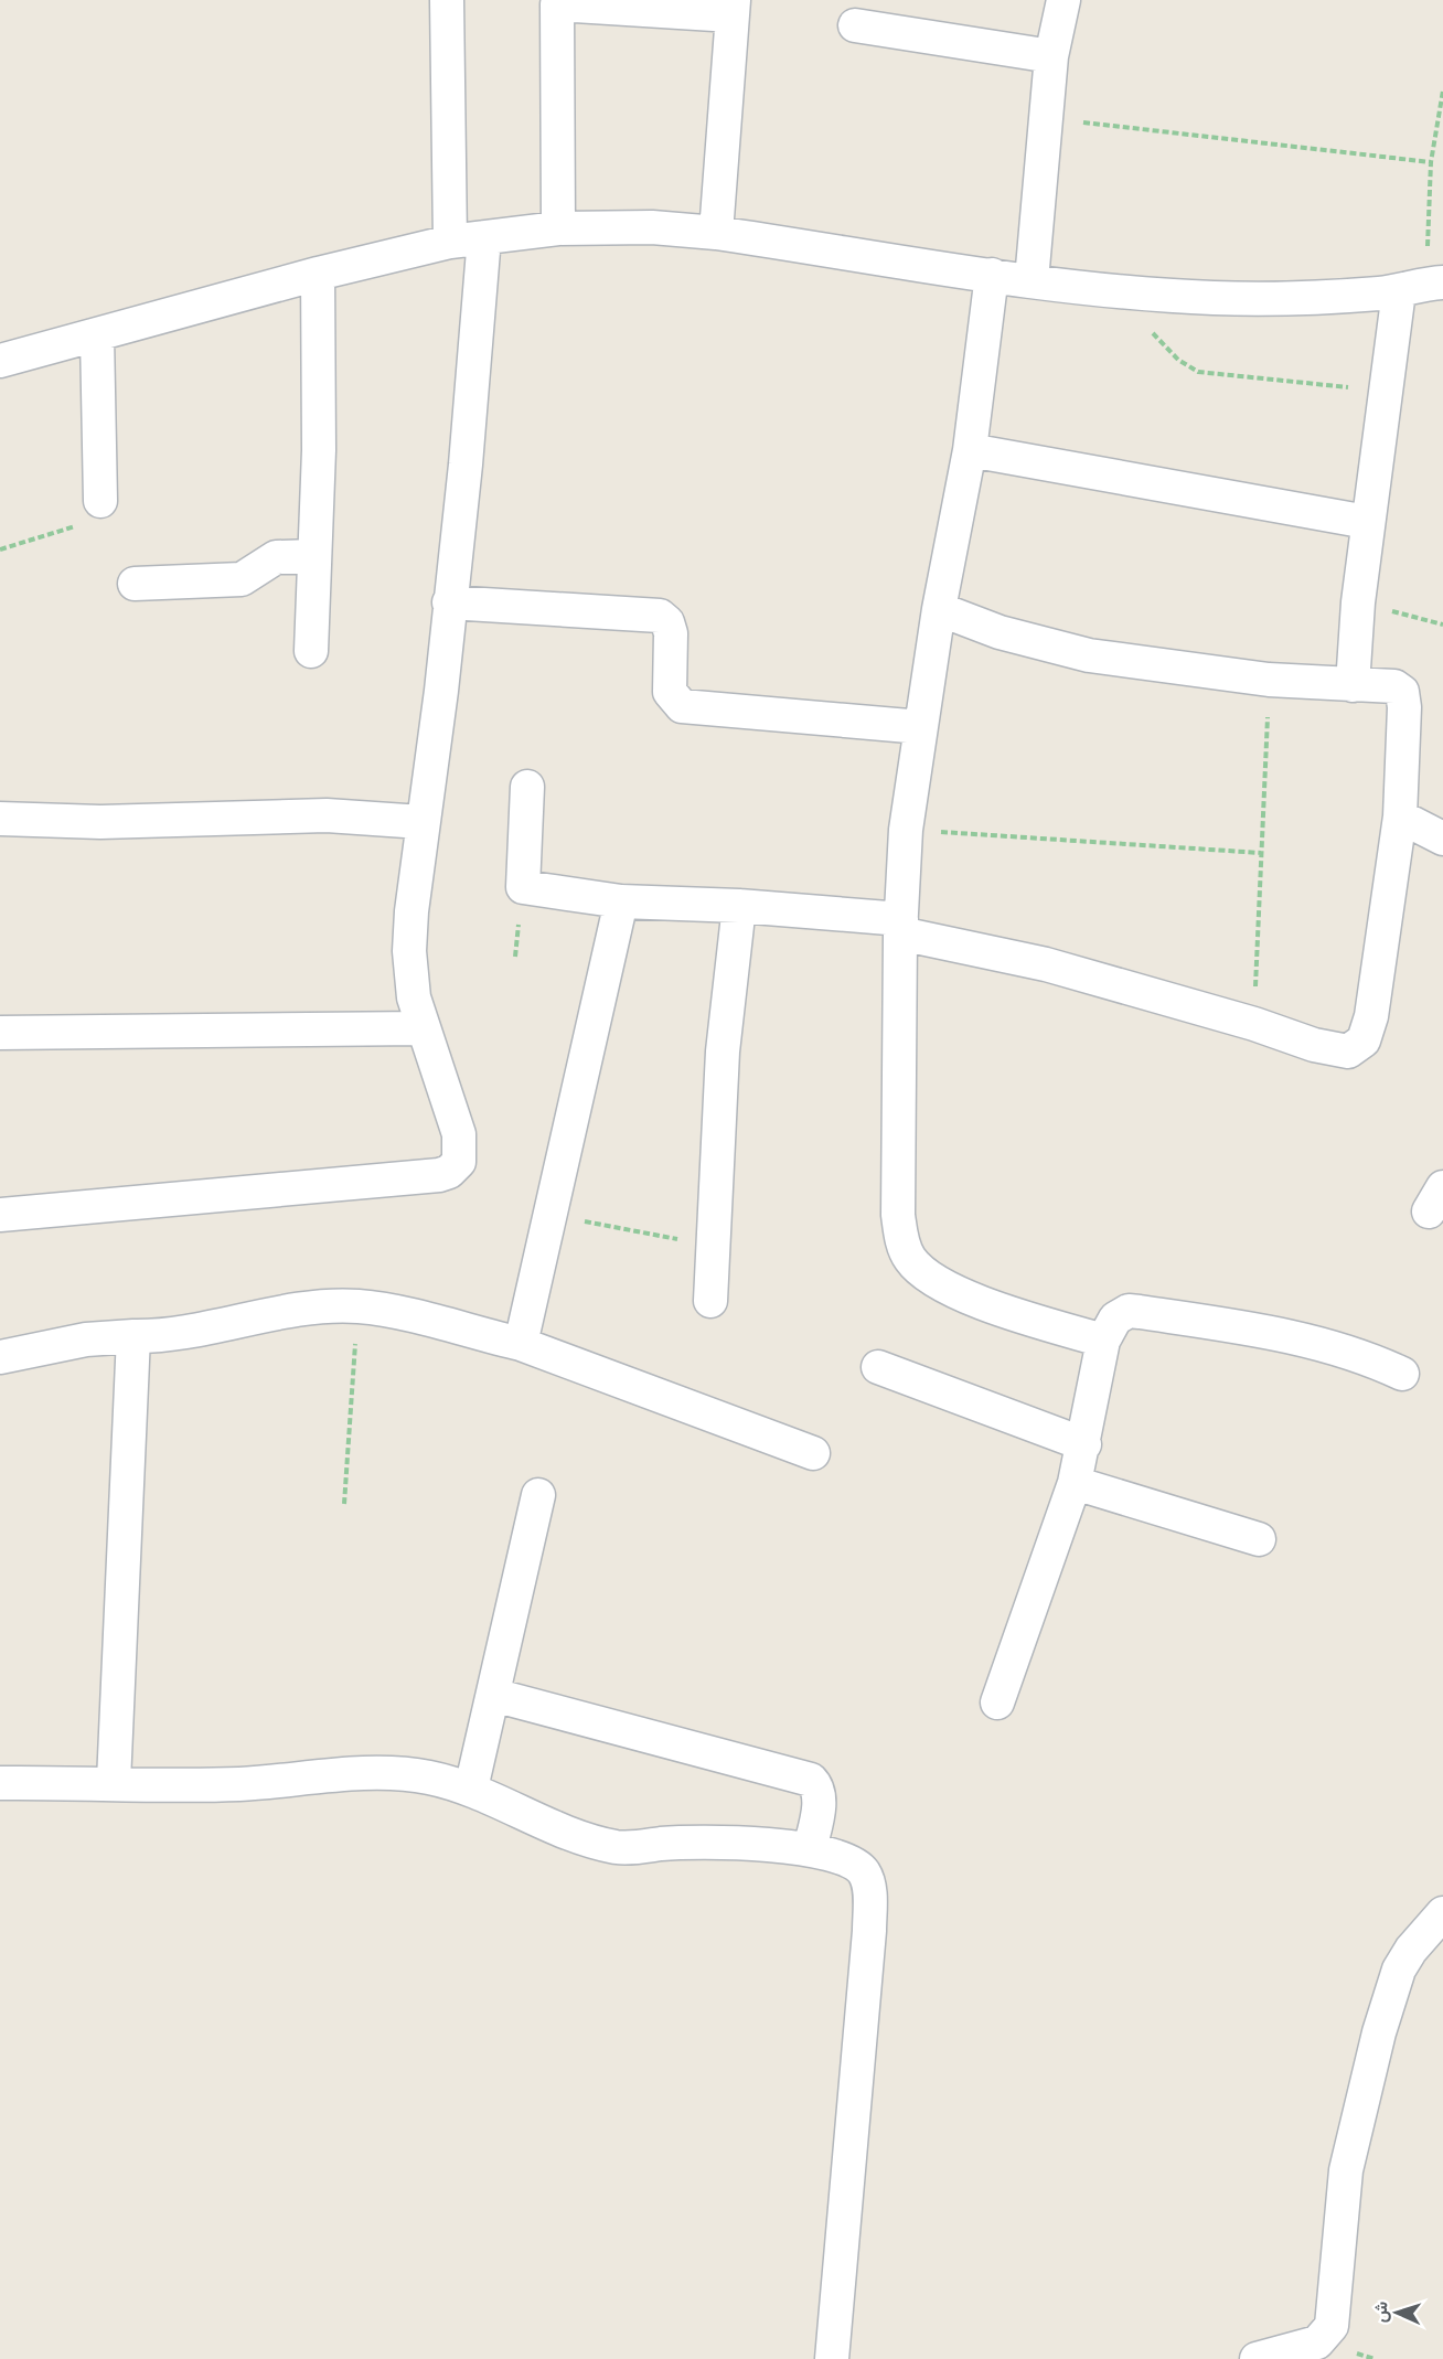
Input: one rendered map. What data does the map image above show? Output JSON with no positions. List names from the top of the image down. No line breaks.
{"north":"left"}
